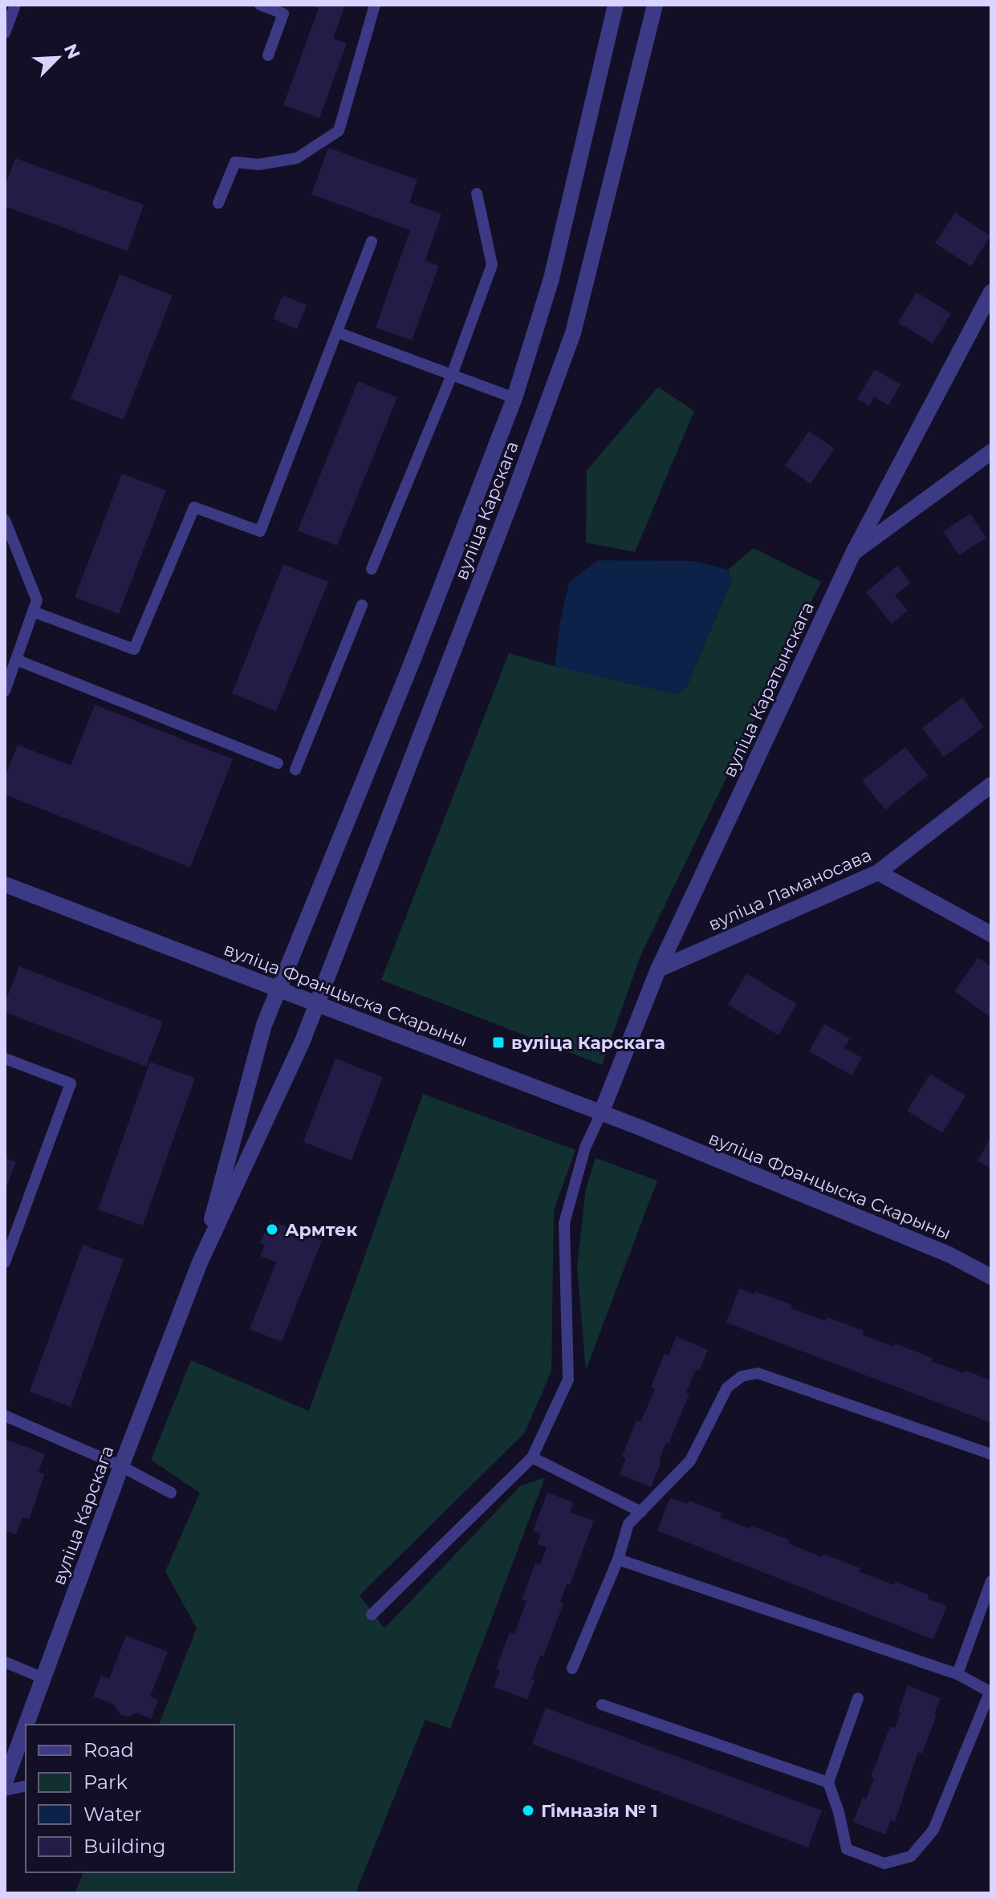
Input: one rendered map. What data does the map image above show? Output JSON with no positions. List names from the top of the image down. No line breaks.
{"streets":{"street":["вуліца Карскага","вуліца Каратынскага","вуліца Ламаносава","вуліца Францыска Скарыны"]},"crossings":[["вуліца Карскага","вуліца Францыска Скарыны"],["вуліца Каратынскага","вуліца Ламаносава"],["вуліца Каратынскага","вуліца Францыска Скарыны"]],"places":{"transit":["вуліца Карскага"],"other":["Армтек","Гімназія № 1"]},"legend":["Road","Park","Water","Building"],"north":"top right"}
